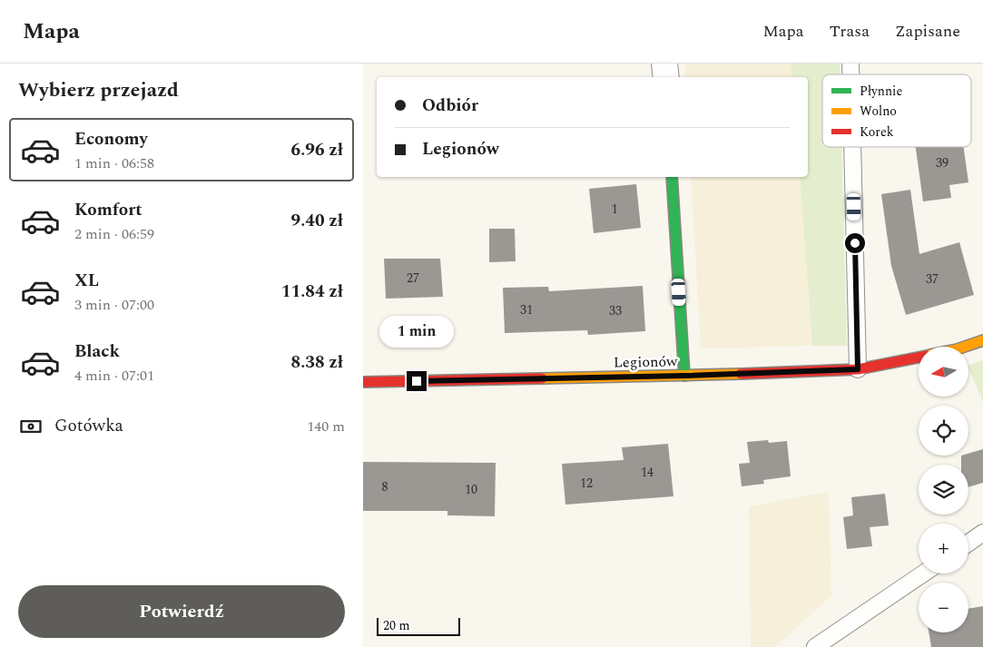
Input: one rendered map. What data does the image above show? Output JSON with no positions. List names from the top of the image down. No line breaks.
{"streets":{"street":["Legionów"]},"house_numbers":["39","1","27","37","31","33","14","12","8","10"],"legend":["Płynnie","Wolno","Korek"],"scale_bar":"20 m","north":"left","page":{"header":"Mapa","nav":["Mapa","Trasa","Zapisane"],"heading":"Wybierz przejazd","banner":["Odbiór","Legionów"],"list":[{"name":"Economy","note":"1 min · 06:58","value":"6.96 zł"},{"name":"Komfort","note":"2 min · 06:59","value":"9.40 zł"},{"name":"XL","note":"3 min · 07:00","value":"11.84 zł"},{"name":"Black","note":"4 min · 07:01","value":"8.38 zł"}],"bubble":"1 min","map_buttons":["+","−"],"pay":["Gotówka","140 m"],"buttons":"Potwierdź","scale":"20 m"}}
